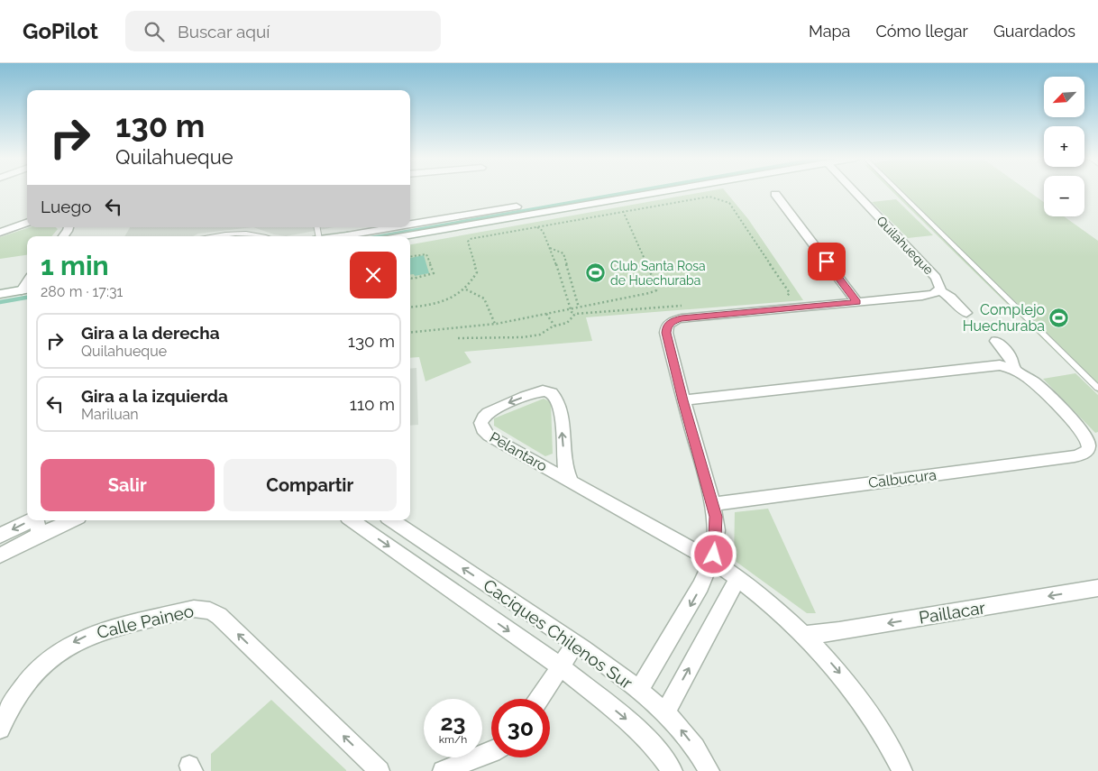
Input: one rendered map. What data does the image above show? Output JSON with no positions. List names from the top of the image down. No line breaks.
{"streets":{"street":["Quilahueque","Pelantaro","Calbucura","Paillacar","Calle Paineo","Caciques Chilenos Sur"]},"crossings":[["Quilahueque","Pelantaro"],["Quilahueque","Calbucura"],["Quilahueque","Caciques Chilenos Sur"]],"one_way":["Paillacar"],"places":{"sports":["Club Santa Rosa de Huechuraba","Complejo Huechuraba"]},"north":"bottom left","page":{"header":"GoPilot","search":"Buscar aquí","nav":["Mapa","Cómo llegar","Guardados"],"map_buttons":["+","−"],"turn":["130 m","Quilahueque"],"then":"Luego","heading":["1 min","280 m · 17:31"],"list":[{"name":"Gira a la derecha","note":"Quilahueque","value":"130 m"},{"name":"Gira a la izquierda","note":"Mariluan","value":"110 m"}],"buttons":["Salir","Compartir"],"speed":"23 km/h","limit":"30"}}
